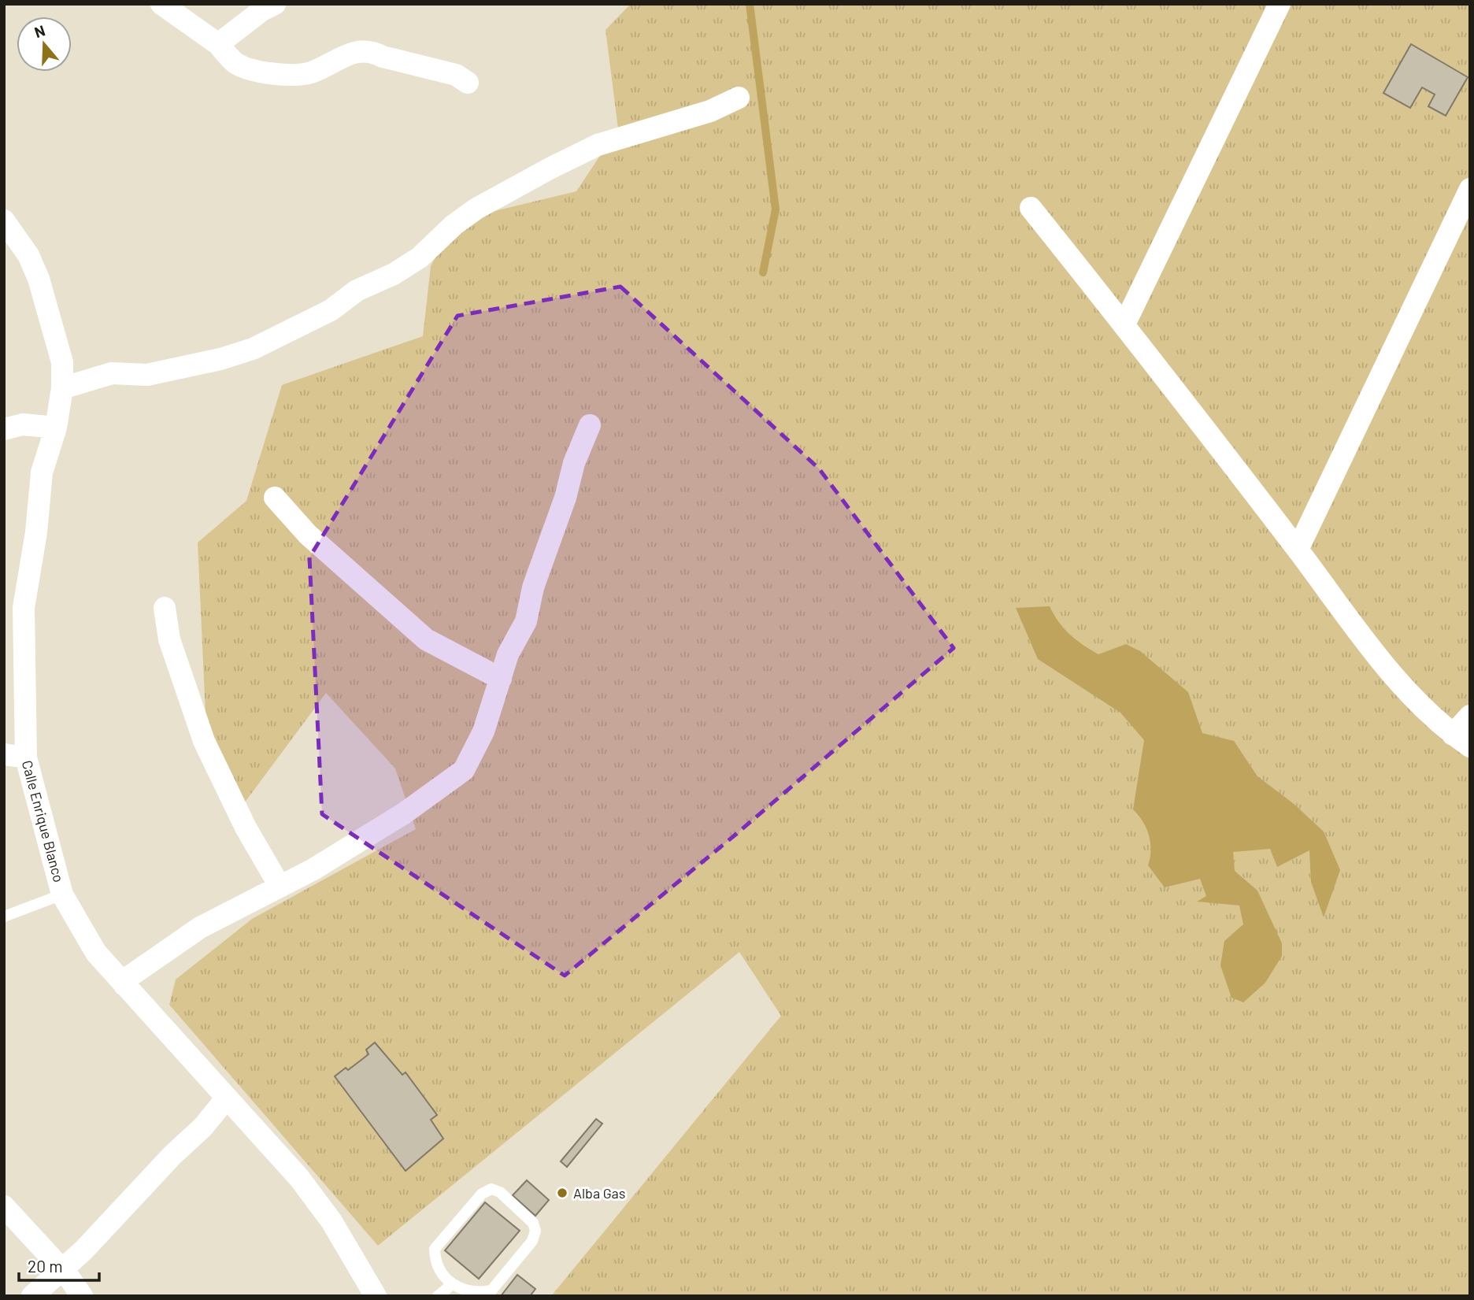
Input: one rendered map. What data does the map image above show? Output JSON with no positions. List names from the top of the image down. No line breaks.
{"streets":{"street":["Calle Enrique Blanco"]},"places":["Alba Gas"],"scale_bar":"20 m","north":"top"}
